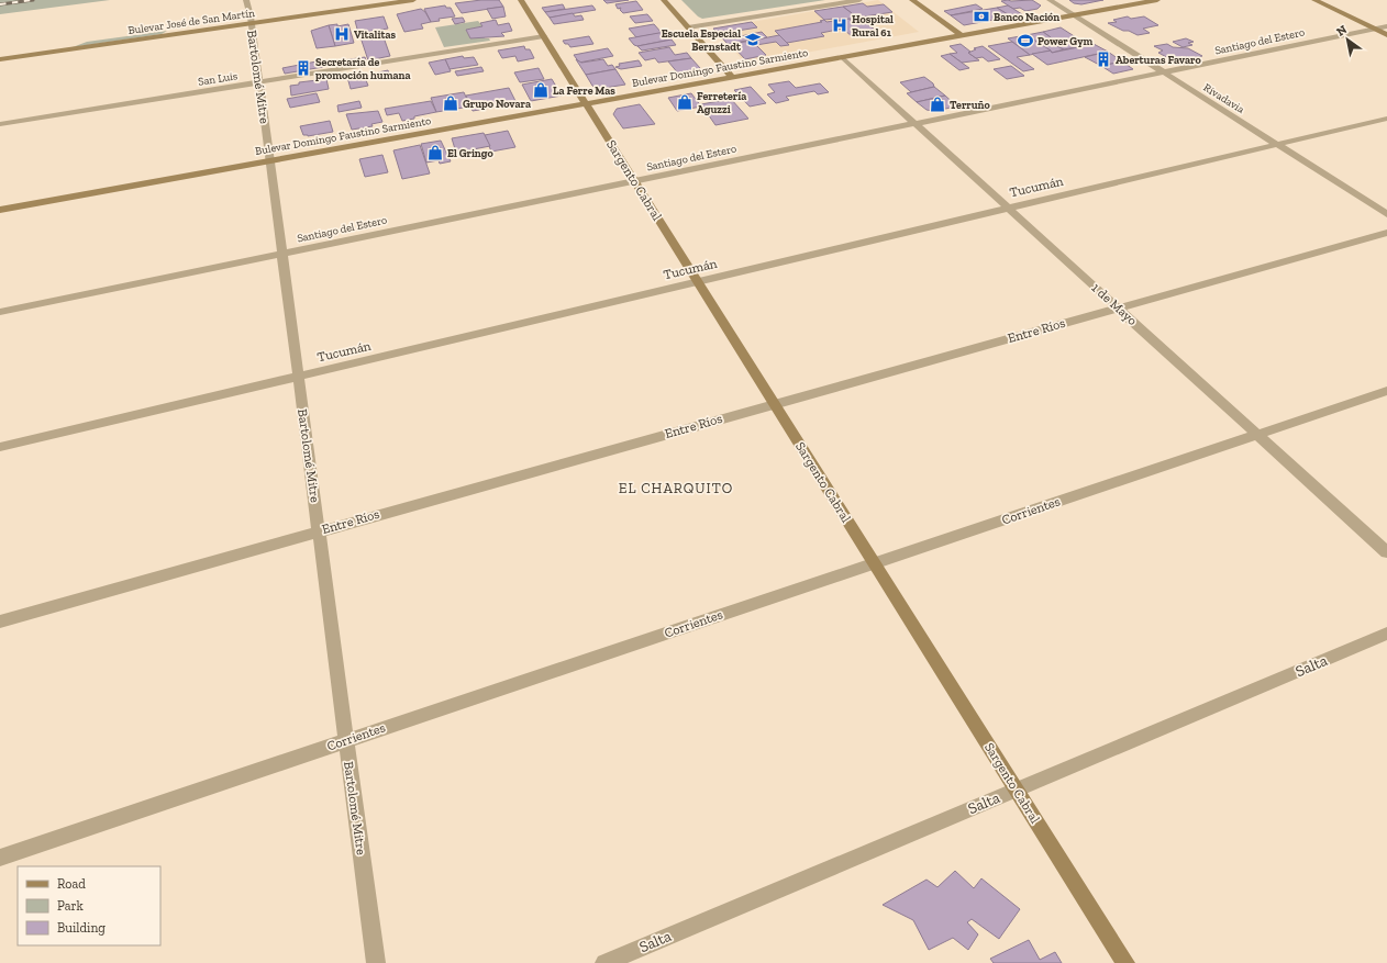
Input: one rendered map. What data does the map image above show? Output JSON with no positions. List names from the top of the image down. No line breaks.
{"streets":{"street":["Bulevar José de San Martín","Santiago del Estero","Bulevar Domingo Faustino Sarmiento","Bartolomé Mitre","San Luis","Rivadavia","Sargento Cabral","Tucumán","1 de Mayo","Entre Ríos","Corrientes","Salta"]},"crossings":[["Bulevar José de San Martín","Bartolomé Mitre"],["Santiago del Estero","Bartolomé Mitre"],["Santiago del Estero","Rivadavia"],["Santiago del Estero","Sargento Cabral"],["Santiago del Estero","1 de Mayo"],["Bulevar Domingo Faustino Sarmiento","Bartolomé Mitre"],["Bulevar Domingo Faustino Sarmiento","Rivadavia"],["Bulevar Domingo Faustino Sarmiento","Sargento Cabral"],["Bulevar Domingo Faustino Sarmiento","1 de Mayo"],["Bartolomé Mitre","San Luis"],["Bartolomé Mitre","Tucumán"],["Bartolomé Mitre","Entre Ríos"],["Bartolomé Mitre","Corrientes"],["San Luis","Sargento Cabral"],["Rivadavia","Tucumán"],["Sargento Cabral","Tucumán"],["Sargento Cabral","Entre Ríos"],["Sargento Cabral","Corrientes"],["Sargento Cabral","Salta"],["Tucumán","1 de Mayo"],["1 de Mayo","Entre Ríos"],["1 de Mayo","Corrientes"]],"districts":["EL CHARQUITO"],"places":{"bank":["Banco Nación"],"hospital":["Hospital Rural 61","Vitalitas"],"school or university":["Escuela Especial Bernstadt"],"sports":["Power Gym"],"building":["Aberturas Favaro","Secretaría de promoción humana"],"shop":["La Ferre Mas","Ferretería Aguzzi","Grupo Novara","Terruño","El Gringo"]},"legend":["Road","Park","Building"],"north":"top left"}
